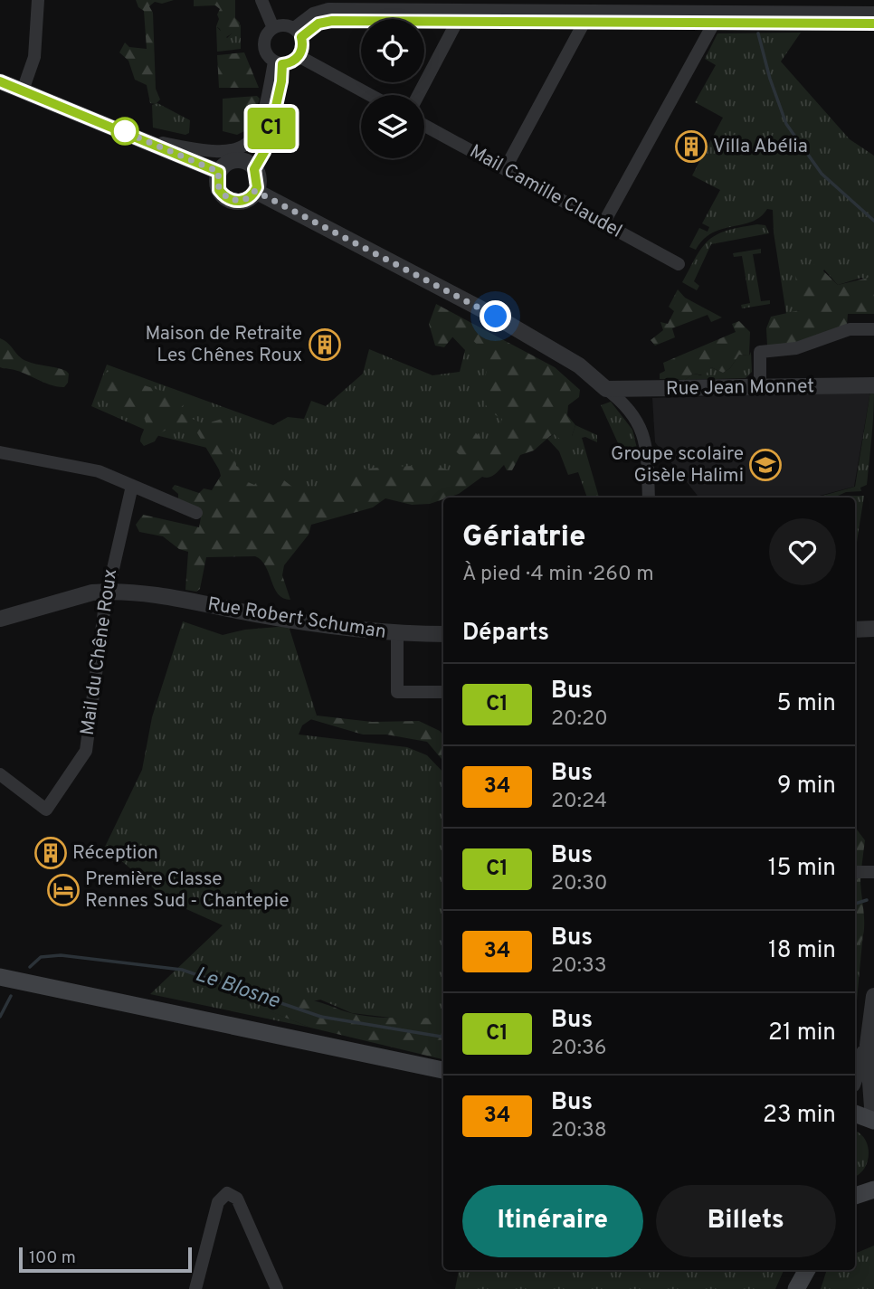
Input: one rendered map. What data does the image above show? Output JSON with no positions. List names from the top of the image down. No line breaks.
{"streets":{"street":["Mail Camille Claudel","Rue Jean Monnet","Rue Robert Schuman","Mail du Chêne Roux"]},"crossings":[["Rue Robert Schuman","Mail du Chêne Roux"]],"water":["Le Blosne"],"places":{"building":["Villa Abélia","Maison de Retraite Les Chênes Roux","Réception"],"school or university":["Groupe scolaire Gisèle Halimi"],"hotel":["Première Classe Rennes Sud - Chantepie"]},"lines":["bus line C1"],"scale_bar":"100 m","page":{"on_map":"C1","heading":[["Gériatrie","À pied · 4 min · 260 m"],"Départs"],"list":[{"mark":"C1","name":"Bus","note":"20:20","value":"5 min"},{"mark":"34","name":"Bus","note":"20:24","value":"9 min"},{"mark":"C1","name":"Bus","note":"20:30","value":"15 min"},{"mark":"34","name":"Bus","note":"20:33","value":"18 min"},{"mark":"C1","name":"Bus","note":"20:36","value":"21 min"},{"mark":"34","name":"Bus","note":"20:38","value":"23 min"}],"buttons":["Itinéraire","Billets"],"scale":"100 m"}}
